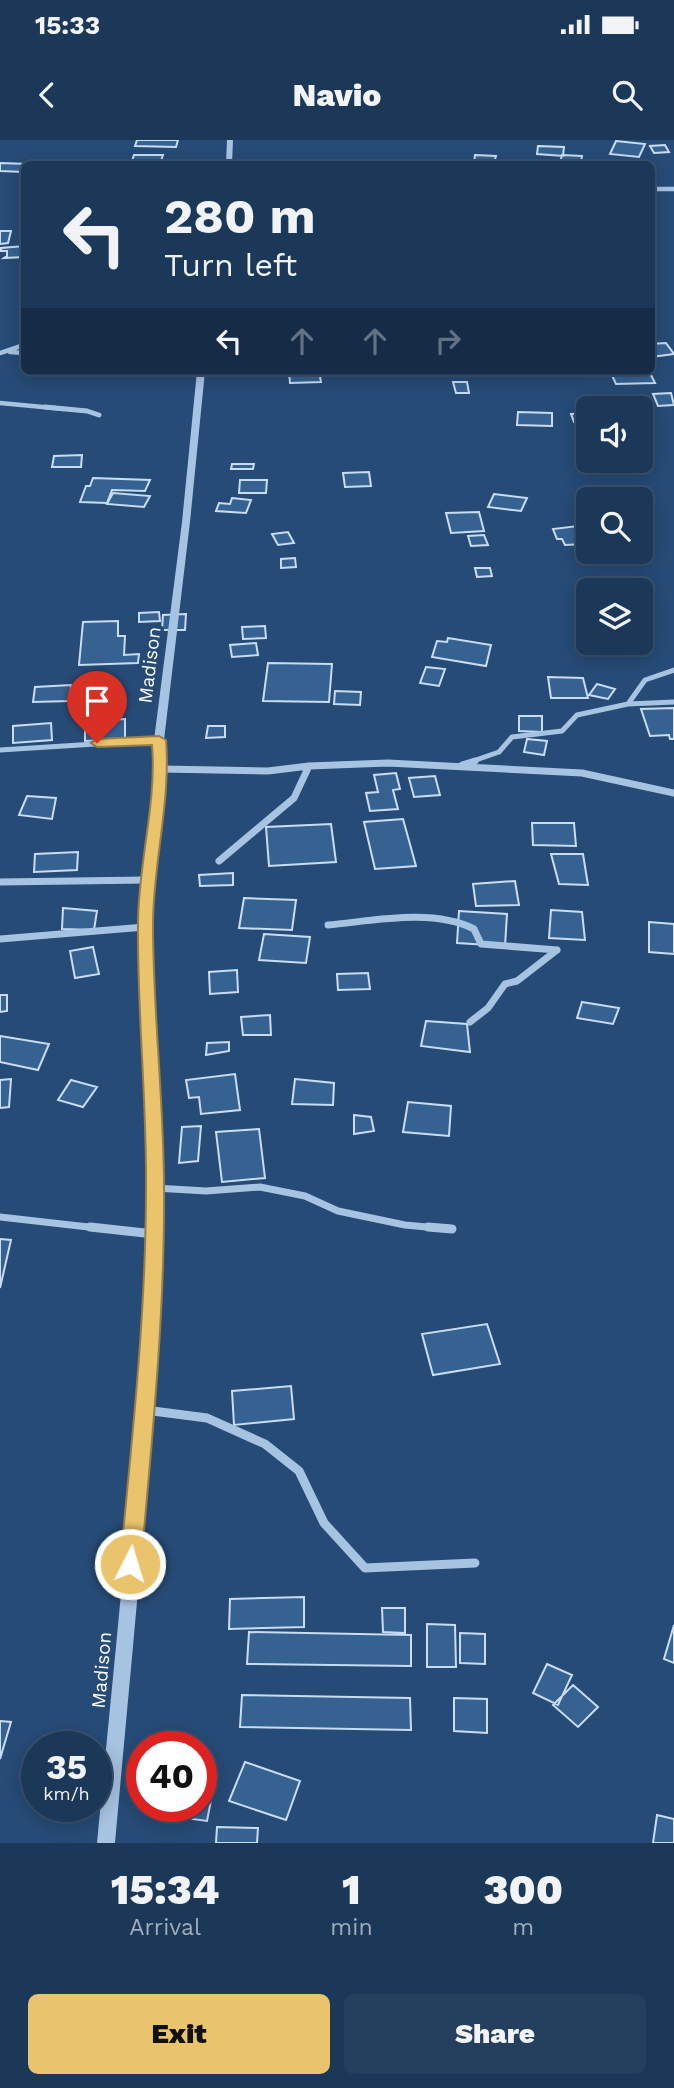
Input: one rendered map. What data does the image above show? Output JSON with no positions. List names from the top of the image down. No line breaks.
{"streets":{"street":["Madison"]},"page":{"status":"15:33","header":"Navio","turn":["280 m","Turn left"],"speed":"35 km/h","limit":"40","eta":["15:34","Arrival","1","min","300","m"],"buttons":["Exit","Share"]}}
